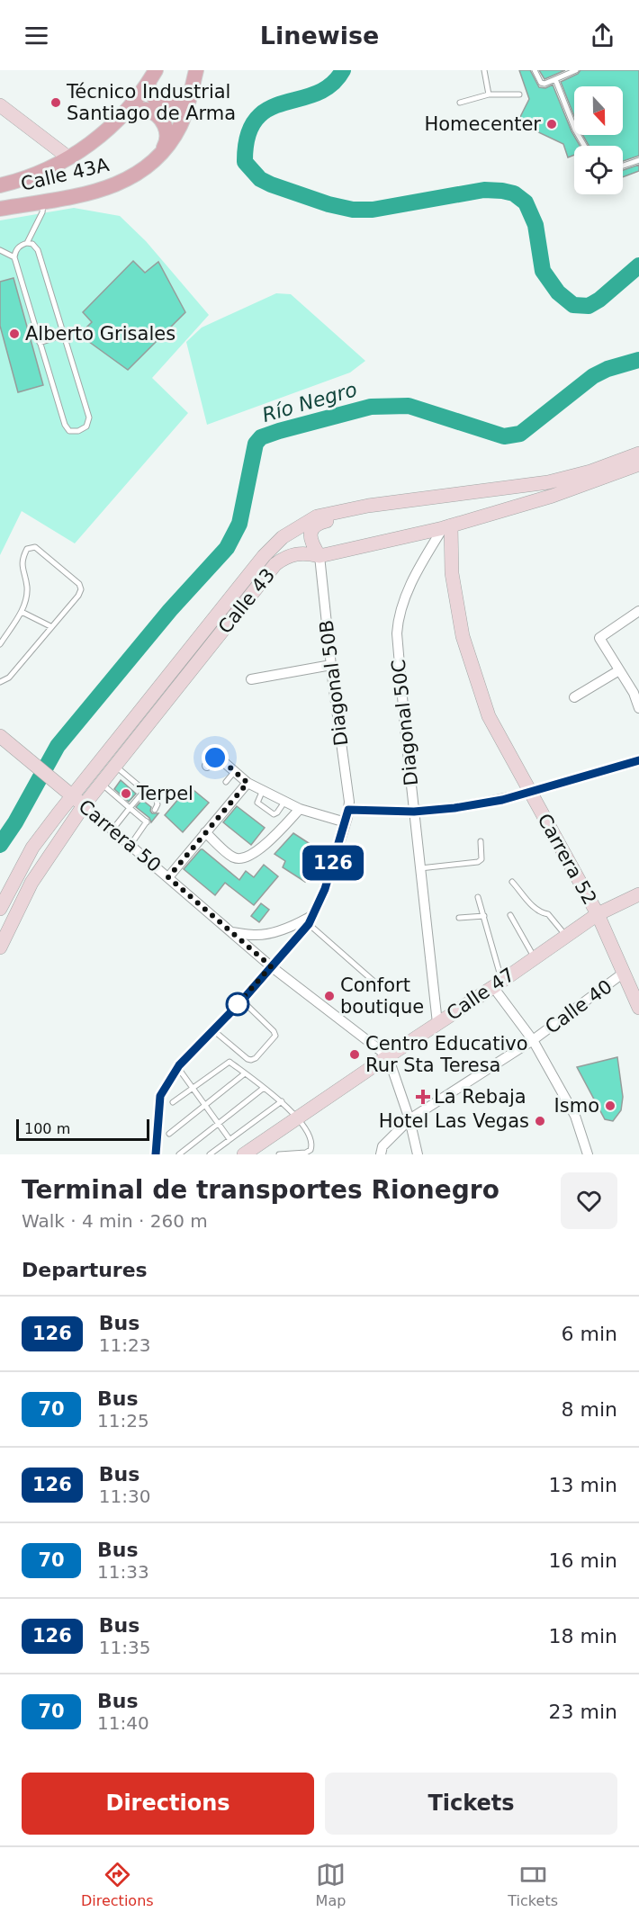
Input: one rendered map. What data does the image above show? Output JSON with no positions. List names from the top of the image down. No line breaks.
{"streets":{"main road":["Calle 43A"],"street":["Calle 43","Diagonal 50B","Diagonal 50C","Carrera 50","Carrera 52","Calle 47","Calle 40"]},"crossings":[["Calle 43","Diagonal 50B"],["Calle 43","Diagonal 50C"],["Calle 43","Carrera 50"],["Calle 43","Carrera 52"],["Diagonal 50B","Carrera 50"],["Diagonal 50C","Carrera 52"],["Diagonal 50C","Calle 47"],["Carrera 50","Calle 47"],["Carrera 52","Calle 47"],["Carrera 52","Calle 40"]],"water":["Río Negro"],"places":{"other":["Técnico Industrial Santiago de Arma","Homecenter","Alberto Grisales","Terpel","Confort boutique","Centro Educativo Rur Sta Teresa","Ismo","Hotel Las Vegas"],"health":["La Rebaja"]},"lines":["bus line 126"],"scale_bar":"100 m","north":"bottom","page":{"header":"Linewise","on_map":"126","scale":"100 m","heading":[["Terminal de transportes Rionegro","Walk · 4 min · 260 m"],"Departures"],"list":[{"mark":"126","name":"Bus","note":"11:23","value":"6 min"},{"mark":"70","name":"Bus","note":"11:25","value":"8 min"},{"mark":"126","name":"Bus","note":"11:30","value":"13 min"},{"mark":"70","name":"Bus","note":"11:33","value":"16 min"},{"mark":"126","name":"Bus","note":"11:35","value":"18 min"},{"mark":"70","name":"Bus","note":"11:40","value":"23 min"}],"buttons":["Directions","Tickets"],"tabs":["Directions","Map","Tickets"]}}
